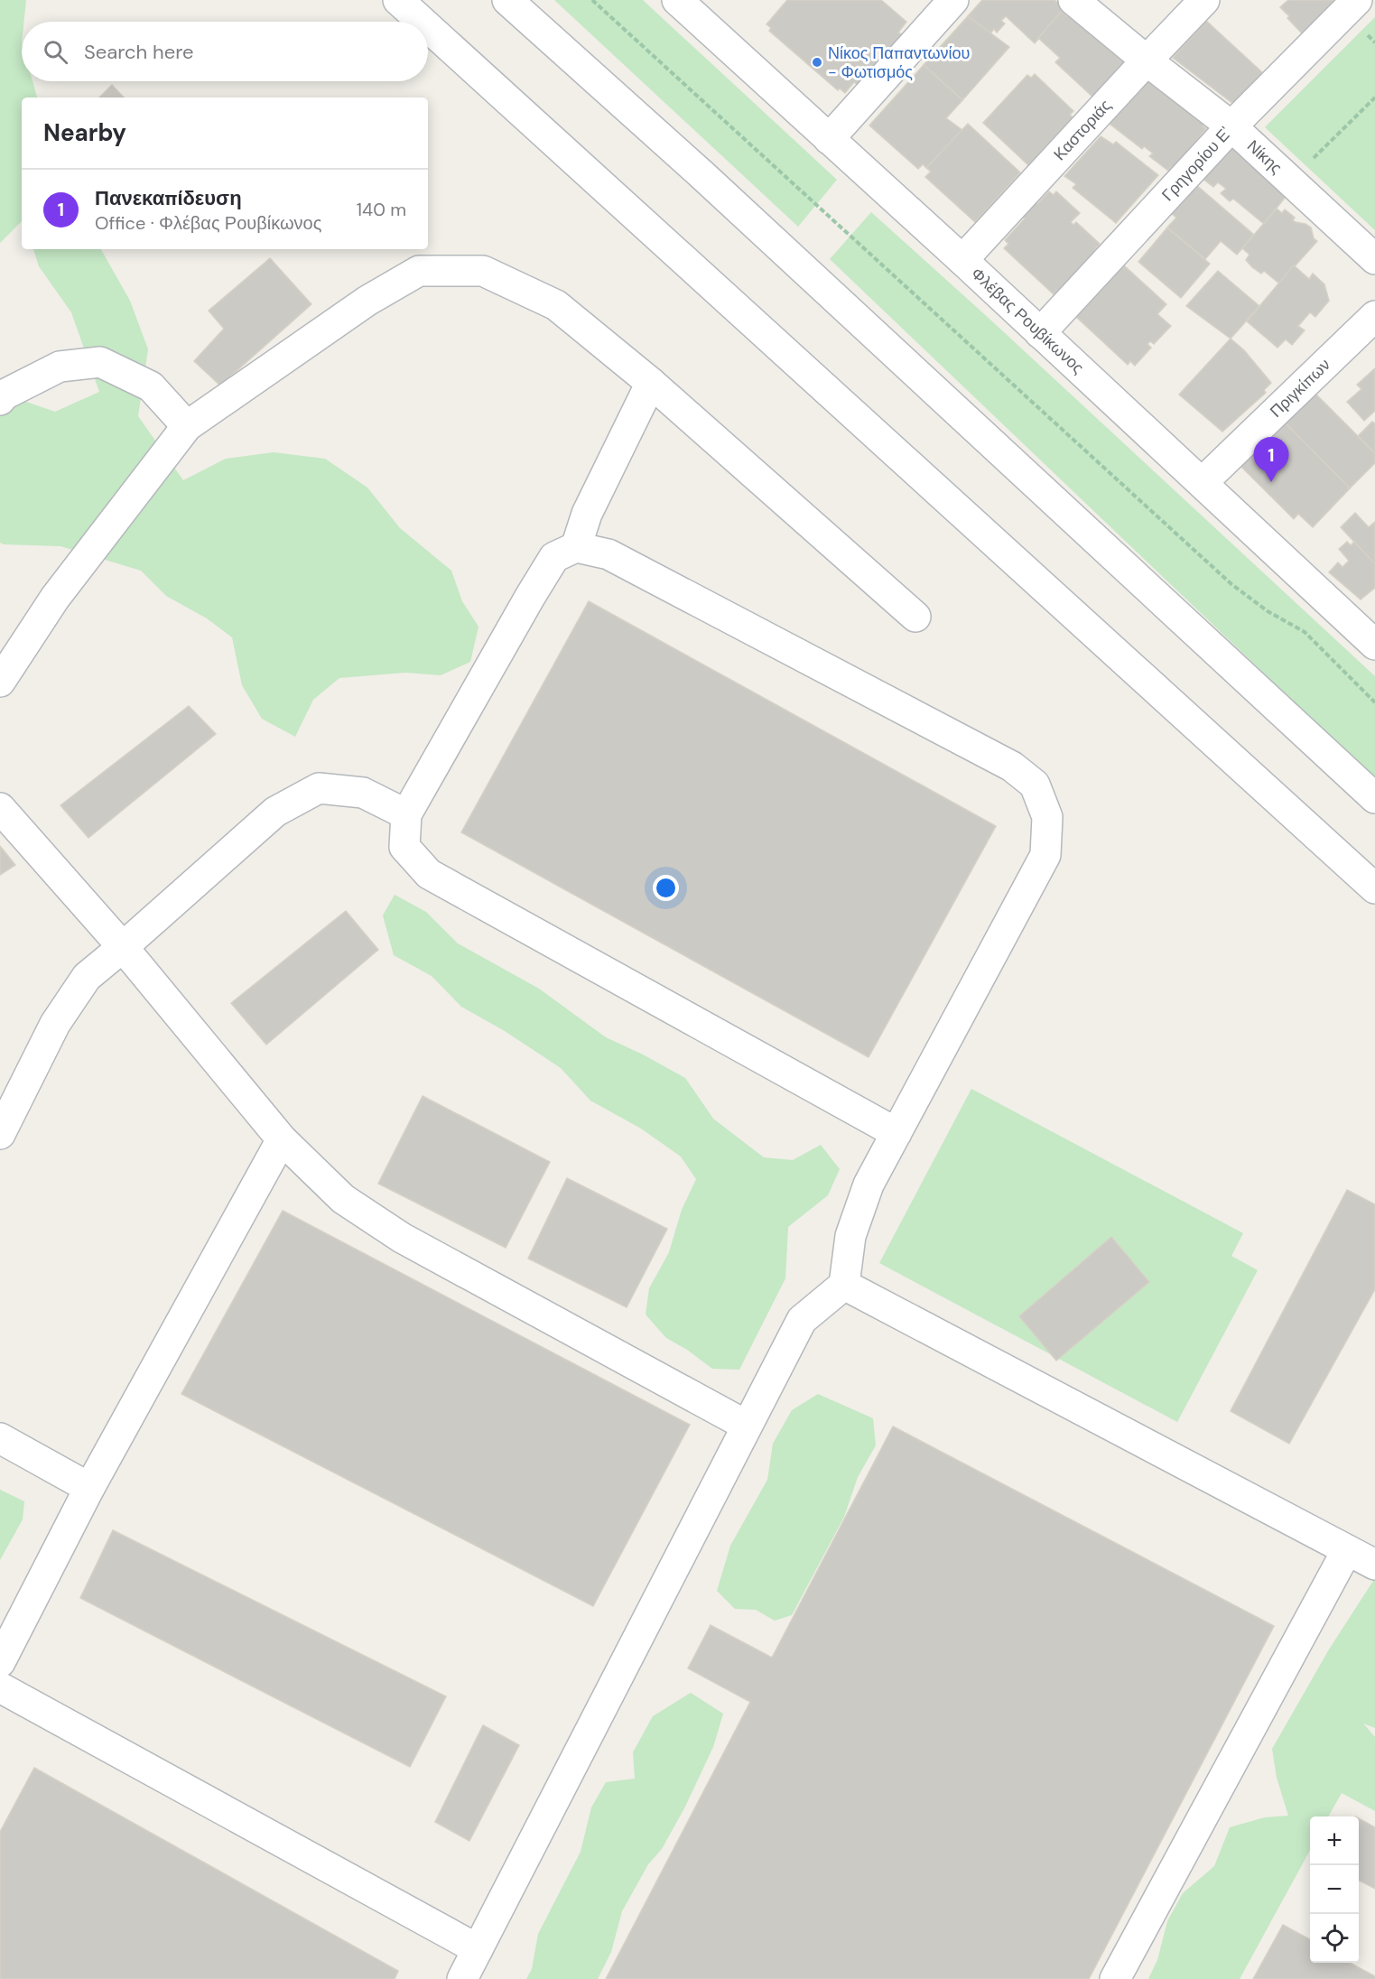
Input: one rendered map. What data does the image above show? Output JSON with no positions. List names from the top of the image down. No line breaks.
{"streets":{"street":["Καστοριάς","Νίκης","Γρηγορίου Ε'","Φλέβας Ρουβίκωνος","Πριγκίπων"]},"crossings":[["Καστοριάς","Νίκης"],["Καστοριάς","Φλέβας Ρουβίκωνος"],["Νίκης","Γρηγορίου Ε'"],["Γρηγορίου Ε'","Φλέβας Ρουβίκωνος"],["Φλέβας Ρουβίκωνος","Πριγκίπων"]],"places":["Νίκος Παπαντωνίου - Φωτισμός"],"page":{"search":"Search here","heading":"Nearby","list":[{"mark":"1","name":"Πανεκαπίδευση","note":"Office · Φλέβας Ρουβίκωνος","value":"140 m"}],"pins":"1","map_buttons":["+","−"]}}
